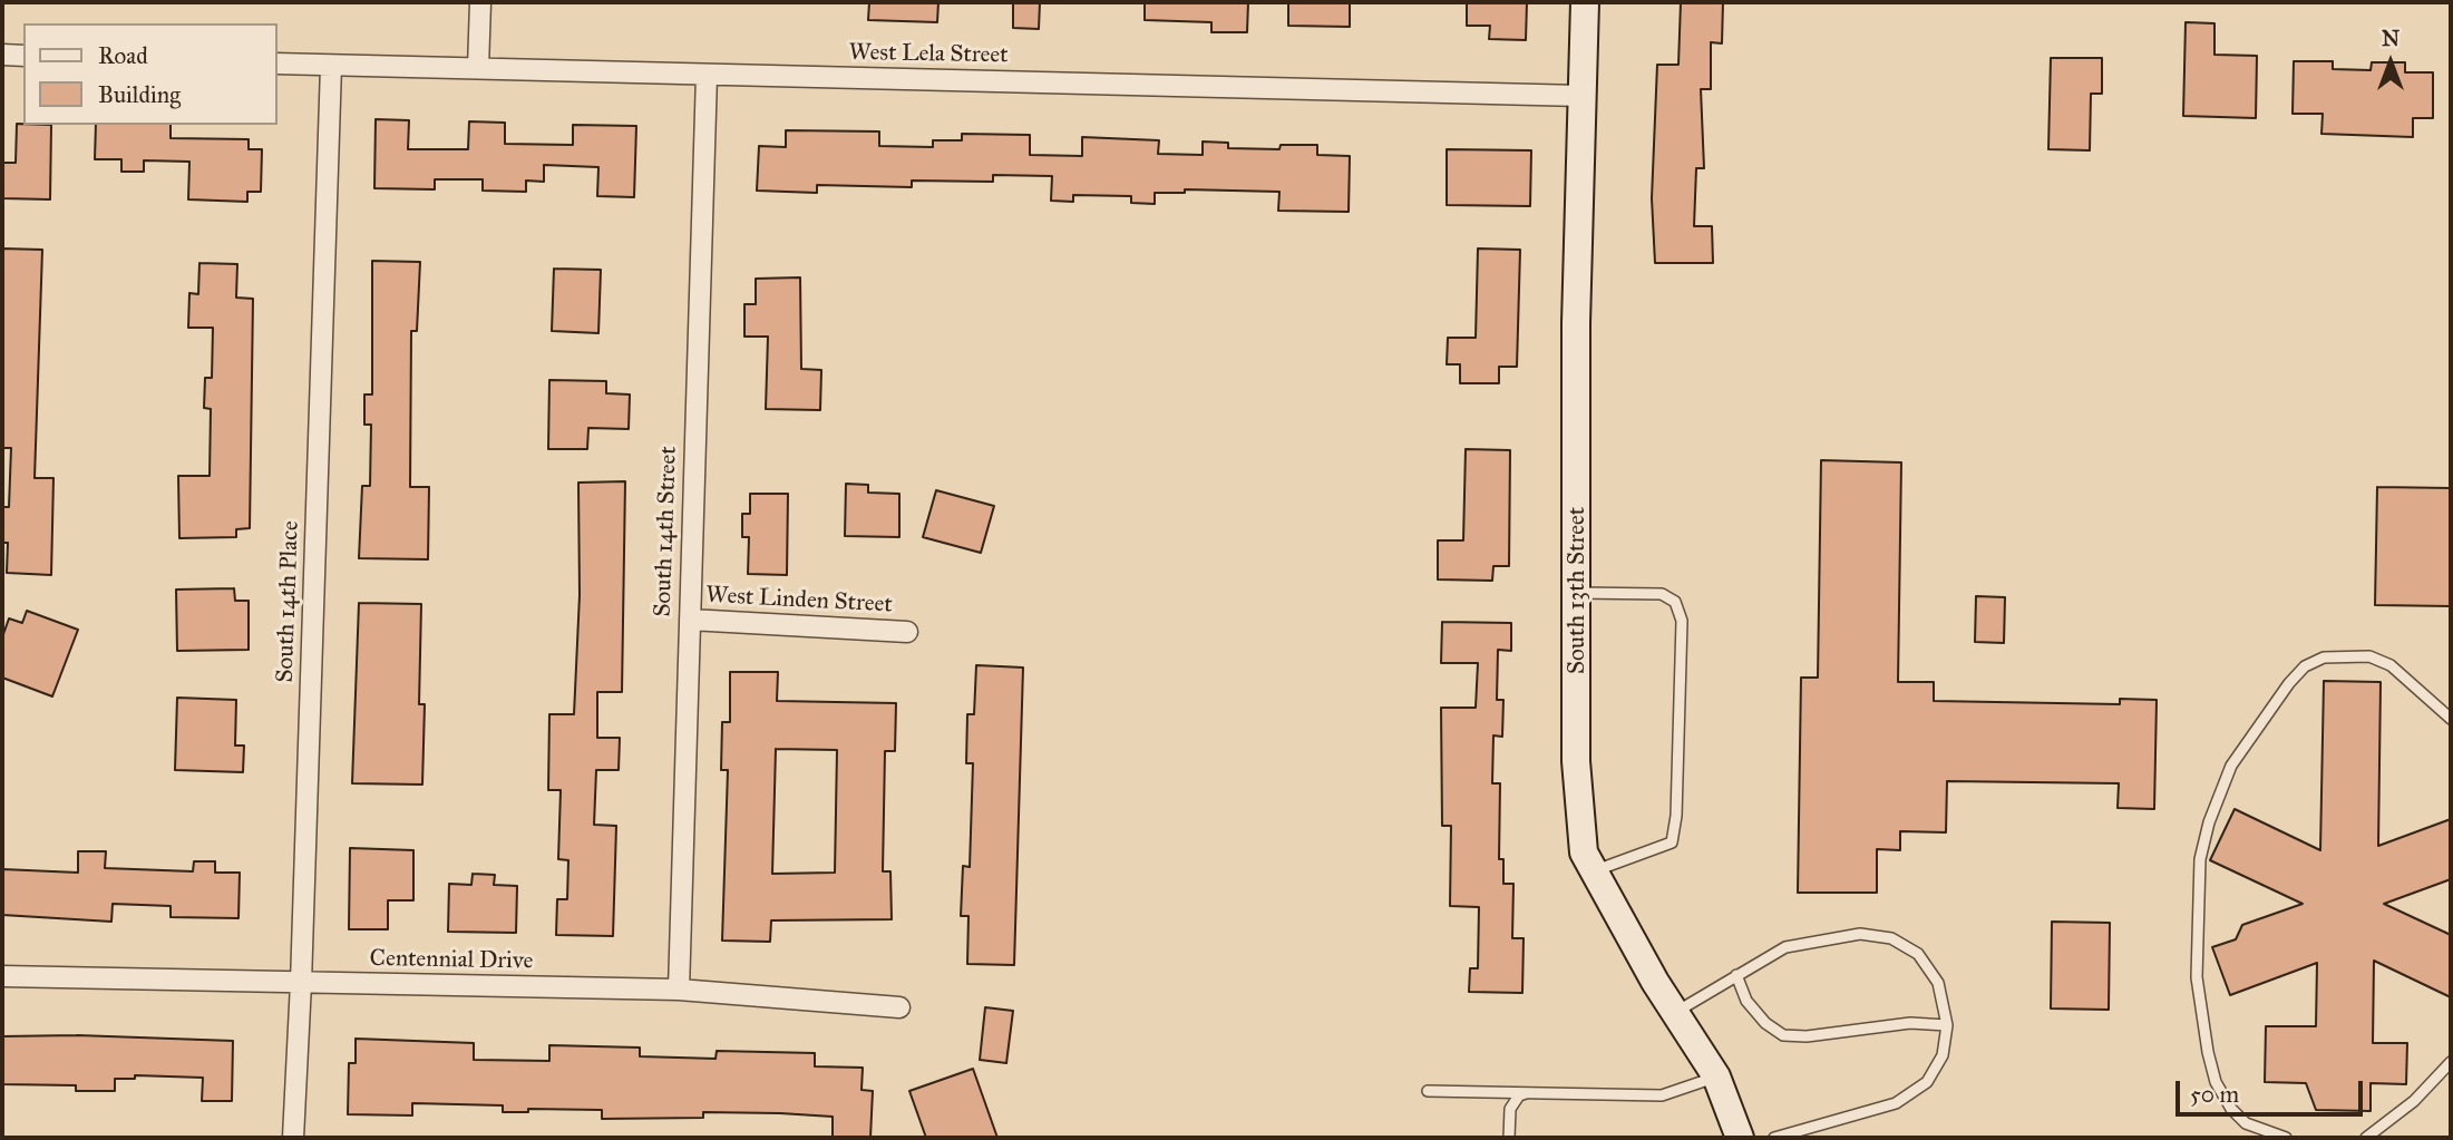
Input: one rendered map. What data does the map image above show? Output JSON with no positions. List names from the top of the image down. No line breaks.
{"streets":{"street":["West Lela Street","South 14th Street","South 13th Street","West Linden Street","South 14th Place","Centennial Drive"]},"crossings":[["West Lela Street","South 14th Street"],["West Lela Street","South 13th Street"],["West Lela Street","South 14th Place"],["South 14th Street","West Linden Street"],["South 14th Street","Centennial Drive"],["South 14th Place","Centennial Drive"]],"legend":["Road","Building"],"scale_bar":"50 m","north":"top"}
